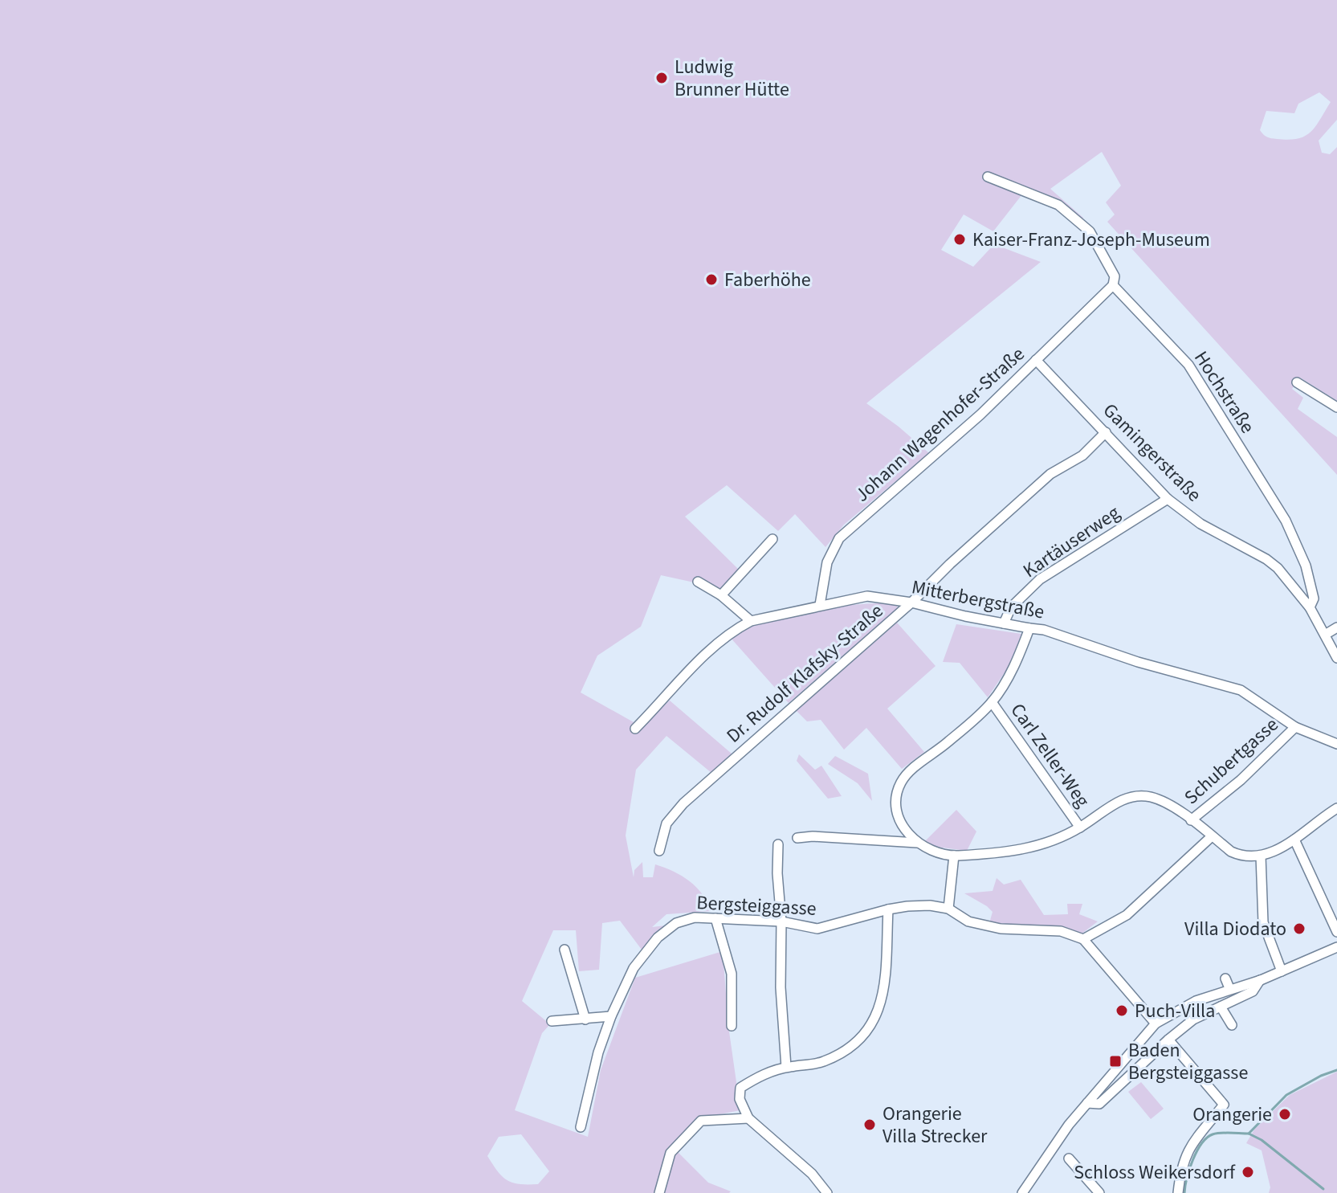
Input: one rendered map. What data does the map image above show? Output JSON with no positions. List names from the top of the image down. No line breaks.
{"streets":{"street":["Hochstraße","Johann Wagenhofer-Straße","Gamingerstraße","Kartäuserweg","Mitterbergstraße","Dr. Rudolf Klafsky-Straße","Carl Zeller-Weg","Schubertgasse","Bergsteiggasse"]},"crossings":[["Hochstraße","Johann Wagenhofer-Straße"],["Hochstraße","Gamingerstraße"],["Johann Wagenhofer-Straße","Gamingerstraße"],["Johann Wagenhofer-Straße","Mitterbergstraße"],["Gamingerstraße","Kartäuserweg"],["Gamingerstraße","Dr. Rudolf Klafsky-Straße"],["Kartäuserweg","Mitterbergstraße"],["Mitterbergstraße","Dr. Rudolf Klafsky-Straße"],["Mitterbergstraße","Schubertgasse"]],"places":{"other":["Ludwig Brunner Hütte","Kaiser-Franz-Joseph-Museum","Faberhöhe","Villa Diodato","Puch-Villa","Orangerie","Orangerie Villa Strecker","Schloss Weikersdorf"],"transit":["Baden Bergsteiggasse"]}}
